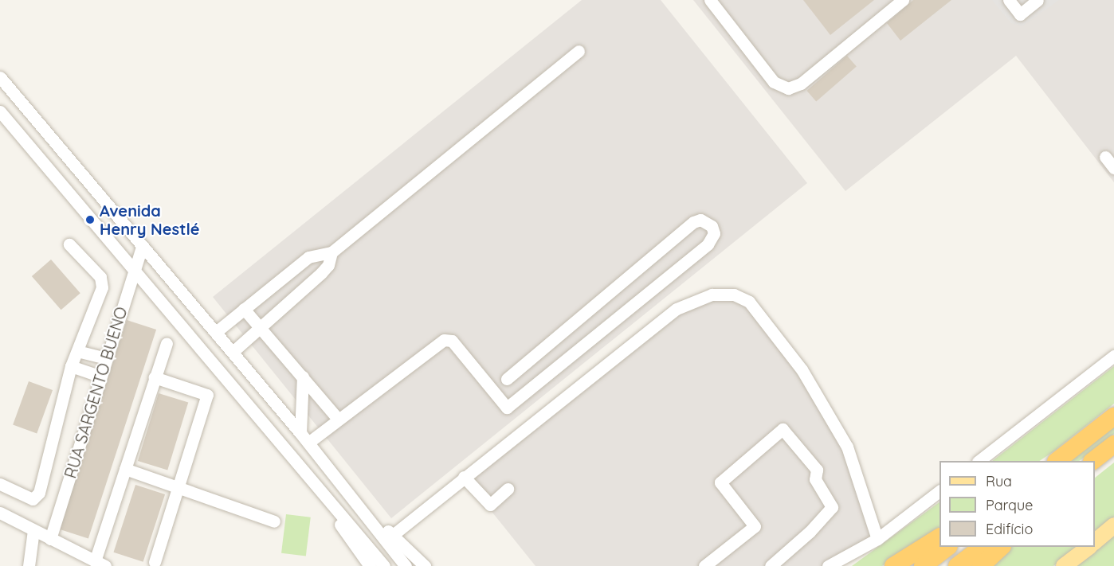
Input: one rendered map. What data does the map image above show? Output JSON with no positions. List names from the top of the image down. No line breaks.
{"streets":{"street":["RUA SARGENTO BUENO"]},"places":["Avenida Henry Nestlé"],"legend":["Rua","Parque","Edifício"]}
